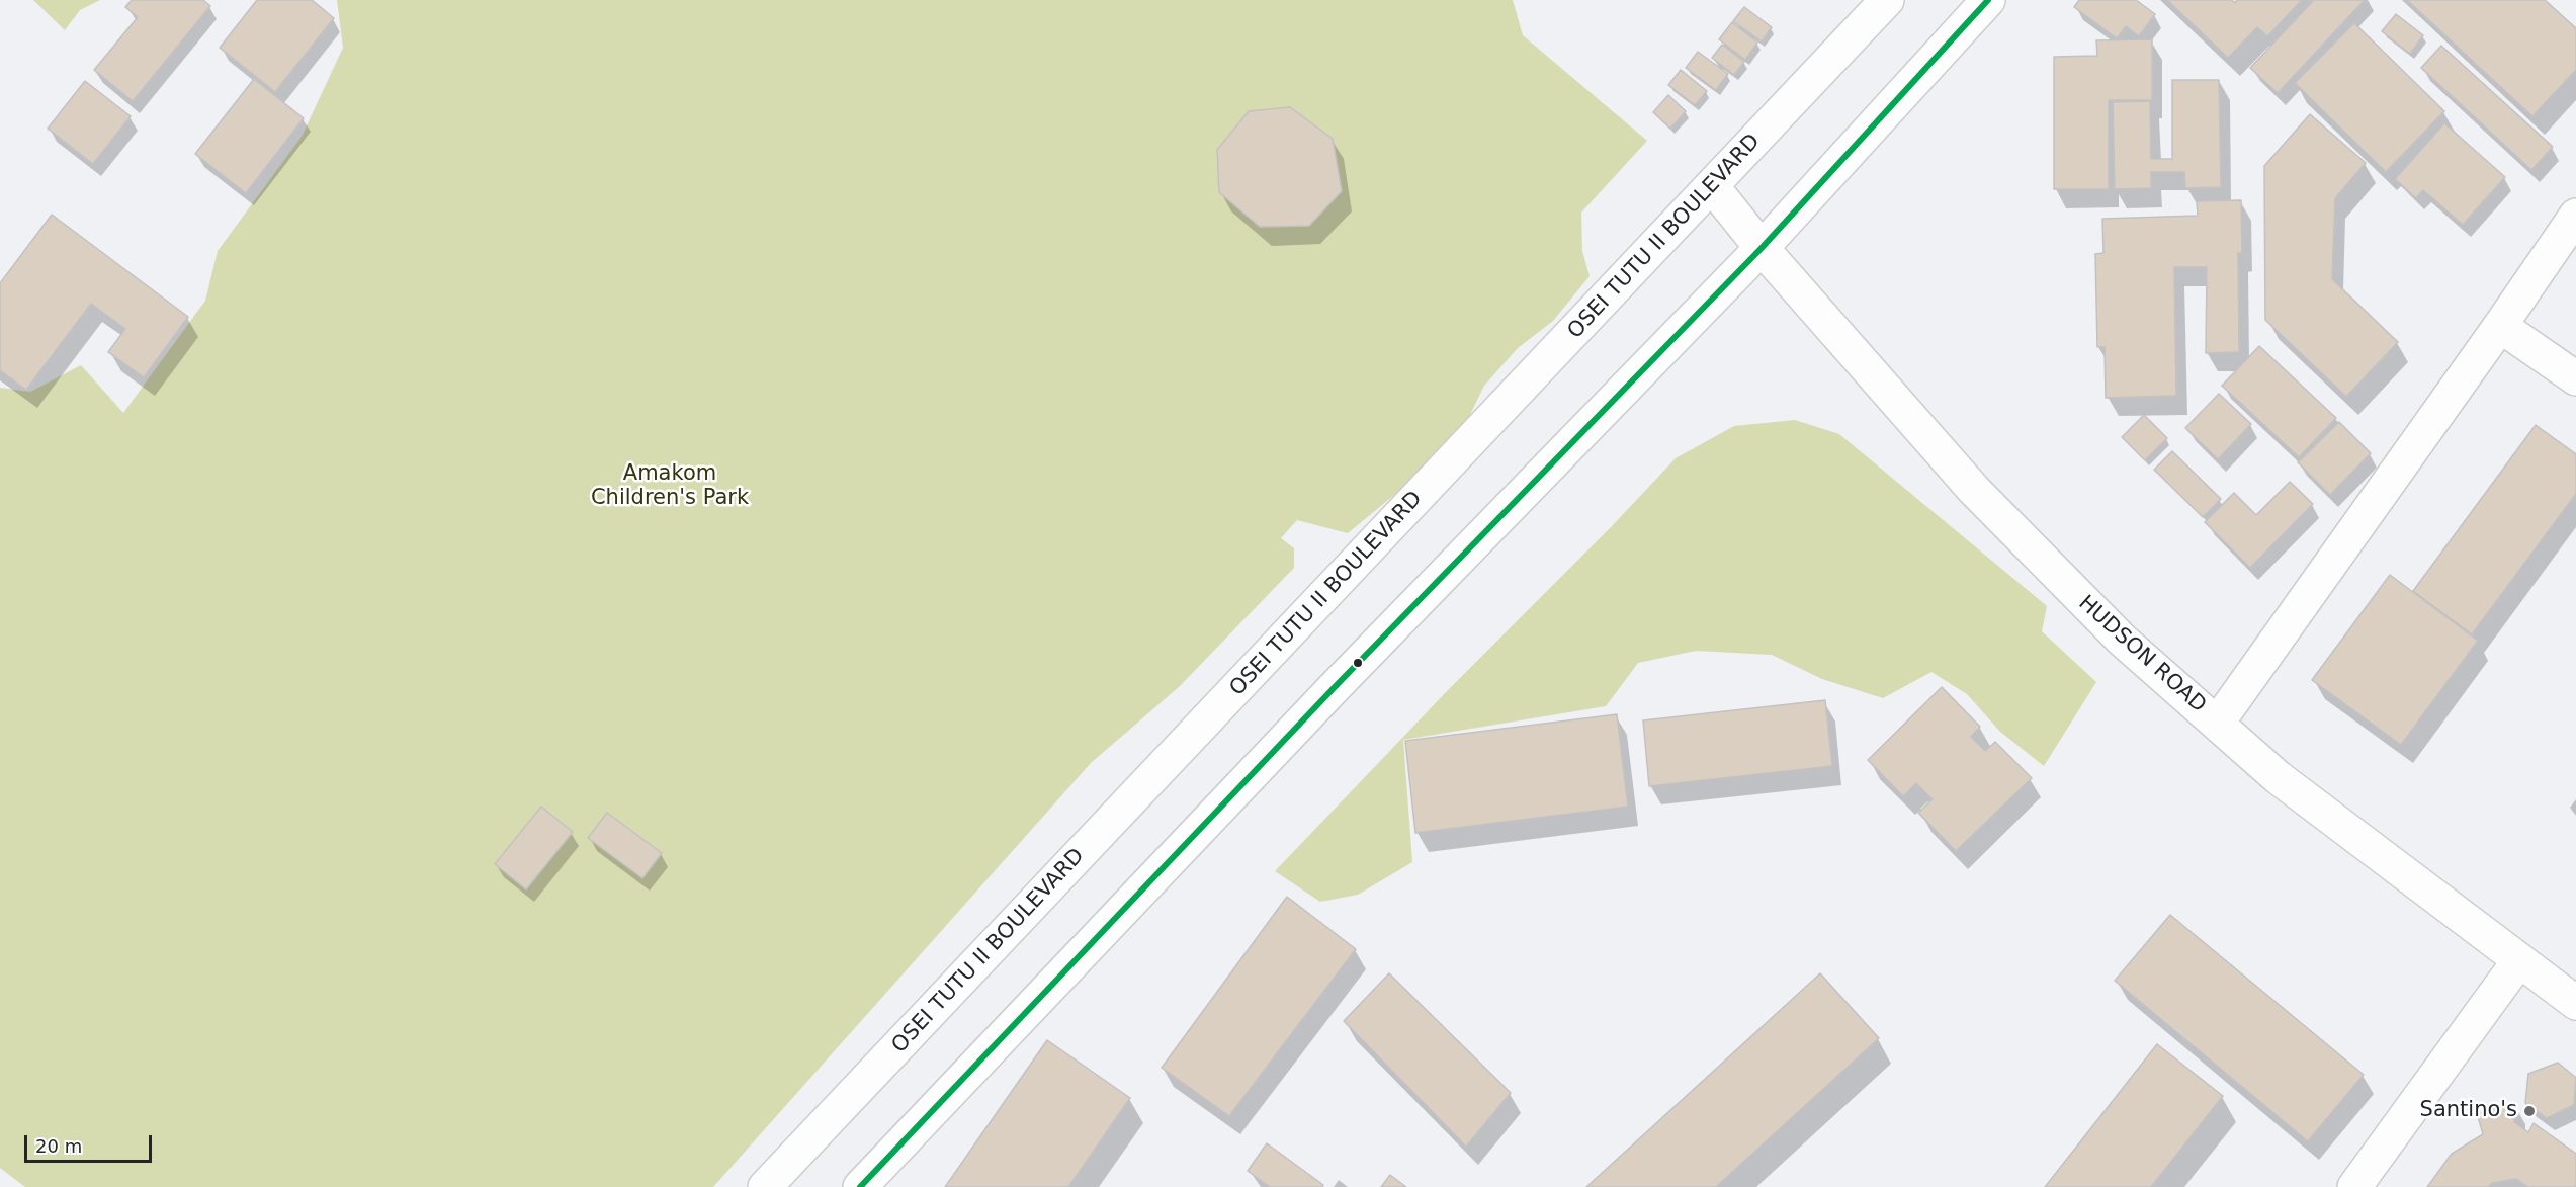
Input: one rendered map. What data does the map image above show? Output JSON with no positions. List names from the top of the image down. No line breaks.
{"streets":{"main road":["OSEI TUTU II BOULEVARD","HUDSON ROAD"]},"crossings":[["OSEI TUTU II BOULEVARD","HUDSON ROAD"]],"parks":["Amakom Children's Park"],"places":["Santino's"],"scale_bar":"20 m"}
